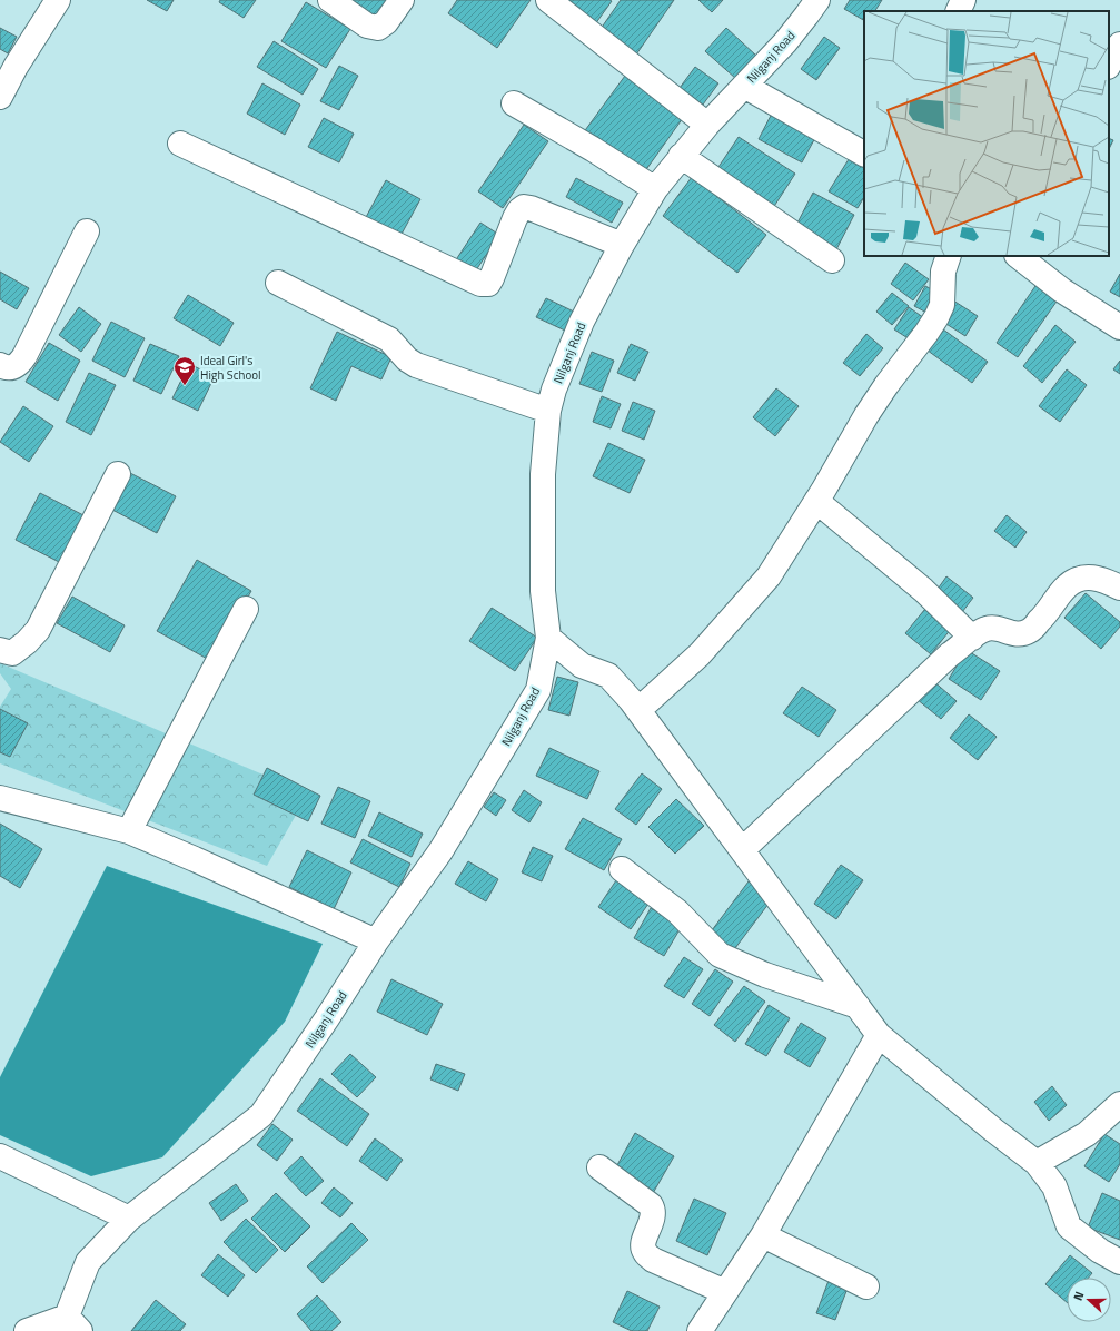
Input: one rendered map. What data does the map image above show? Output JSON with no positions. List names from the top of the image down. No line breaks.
{"streets":{"street":["Nilganj Road"]},"places":{"school or university":["Ideal Girl's High School"]},"north":"left"}
